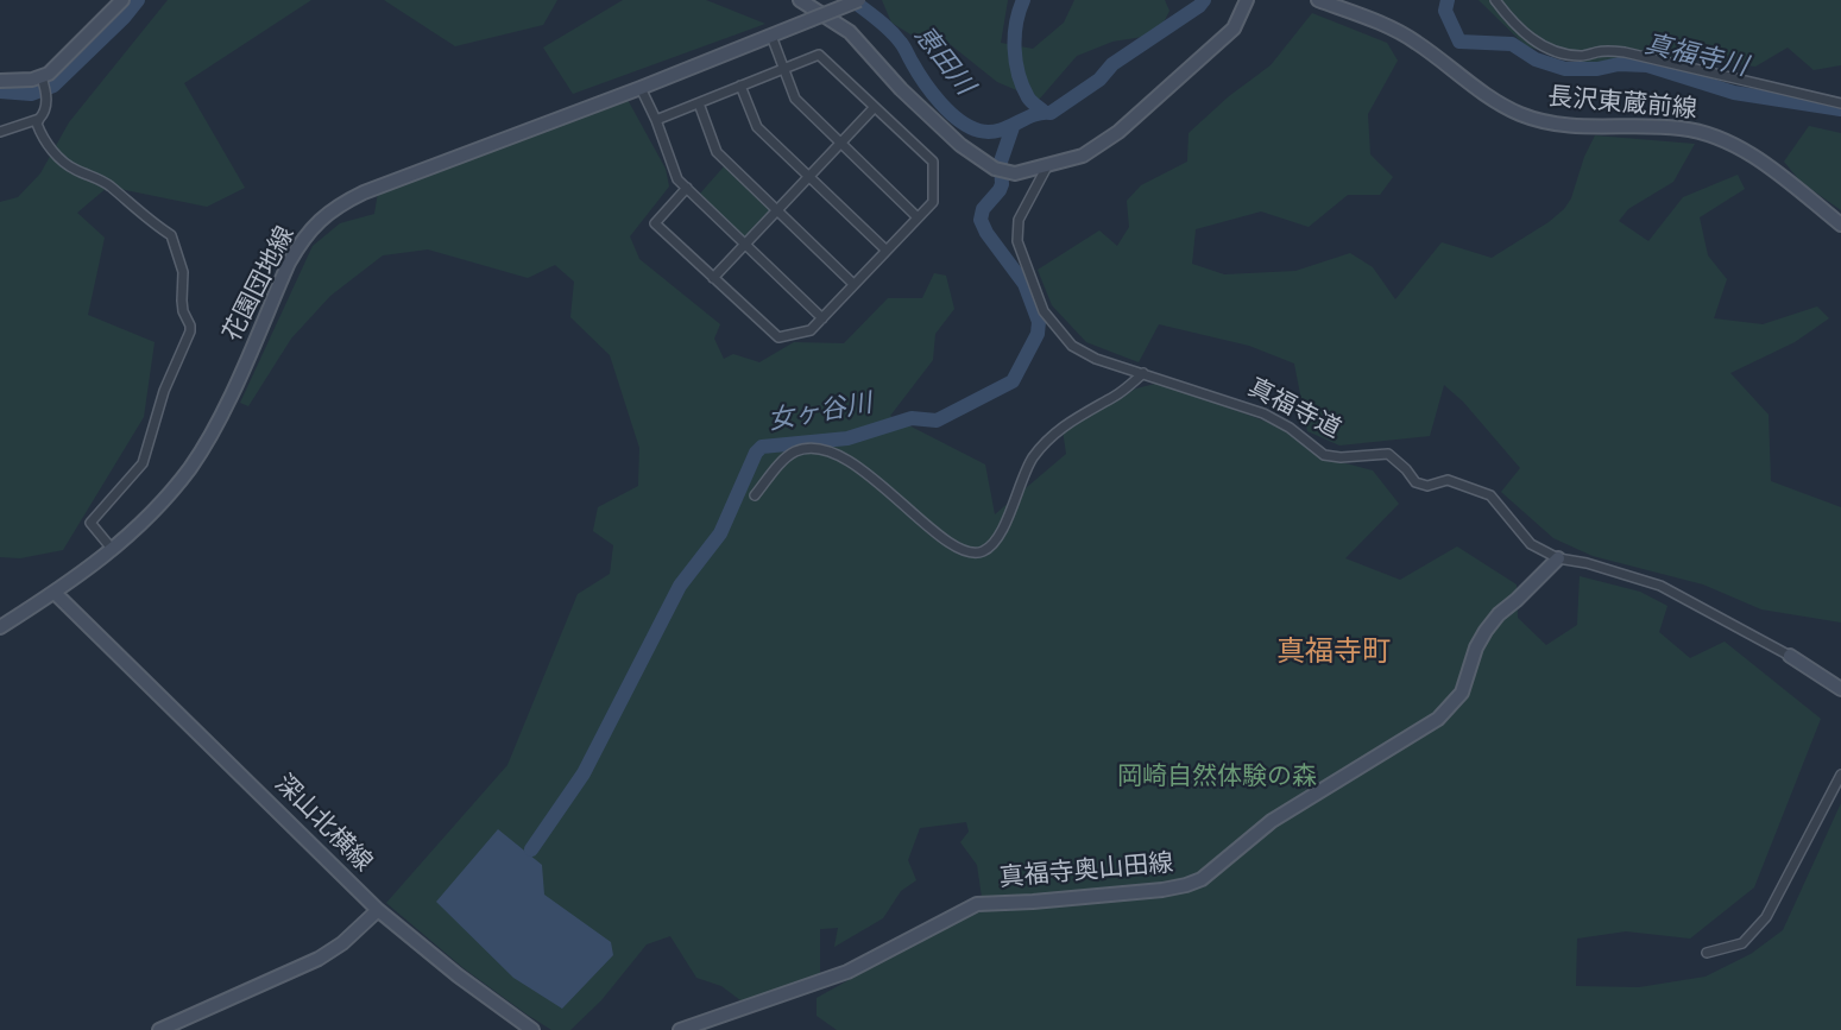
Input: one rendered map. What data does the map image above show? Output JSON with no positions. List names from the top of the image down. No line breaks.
{"streets":{"street":["長沢東蔵前線","花園団地線","真福寺道","深山北横線","真福寺奥山田線"]},"crossings":[["花園団地線","深山北横線"],["真福寺道","真福寺奥山田線"]],"districts":["真福寺町"],"water":["真福寺川","恵田川","女ヶ谷川"],"parks":["岡崎自然体験の森"]}
